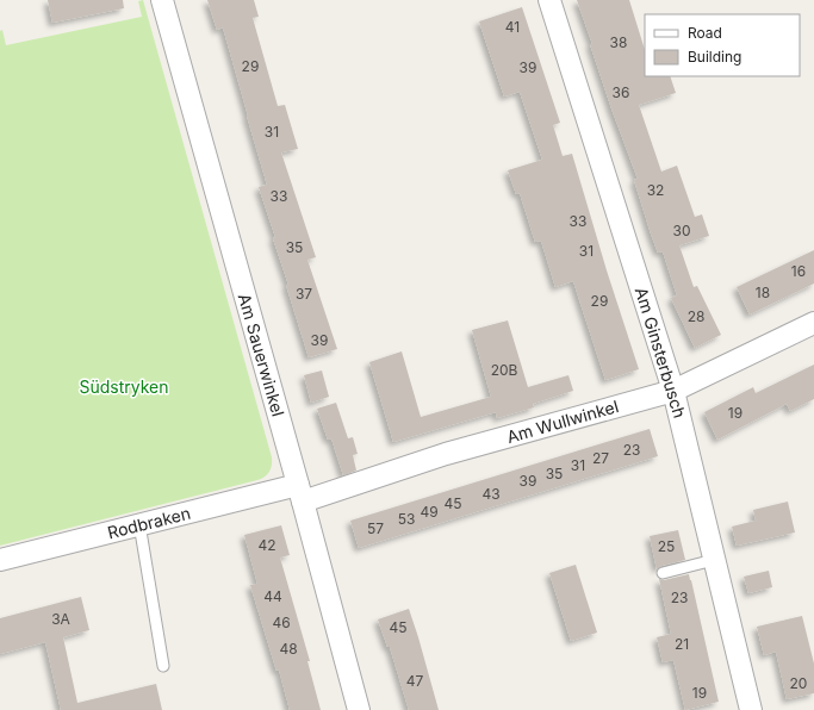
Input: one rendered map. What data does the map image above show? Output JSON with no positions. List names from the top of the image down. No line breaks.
{"streets":{"street":["Am Ginsterbusch","Am Sauerwinkel","Am Wullwinkel","Rodbraken"]},"crossings":[["Am Ginsterbusch","Am Wullwinkel"],["Am Sauerwinkel","Am Wullwinkel"],["Am Sauerwinkel","Rodbraken"],["Am Wullwinkel","Rodbraken"]],"parks":["Südstryken"],"house_numbers":["41","38","29","39","36","31","32","33","33","30","35","31","16","18","37","29","28","39","20B","19","23","27","31","35","39","43","45","49","53","57","42","25","44","23","3A","46","45","21","48","47","20","19"],"legend":["Road","Building"]}
